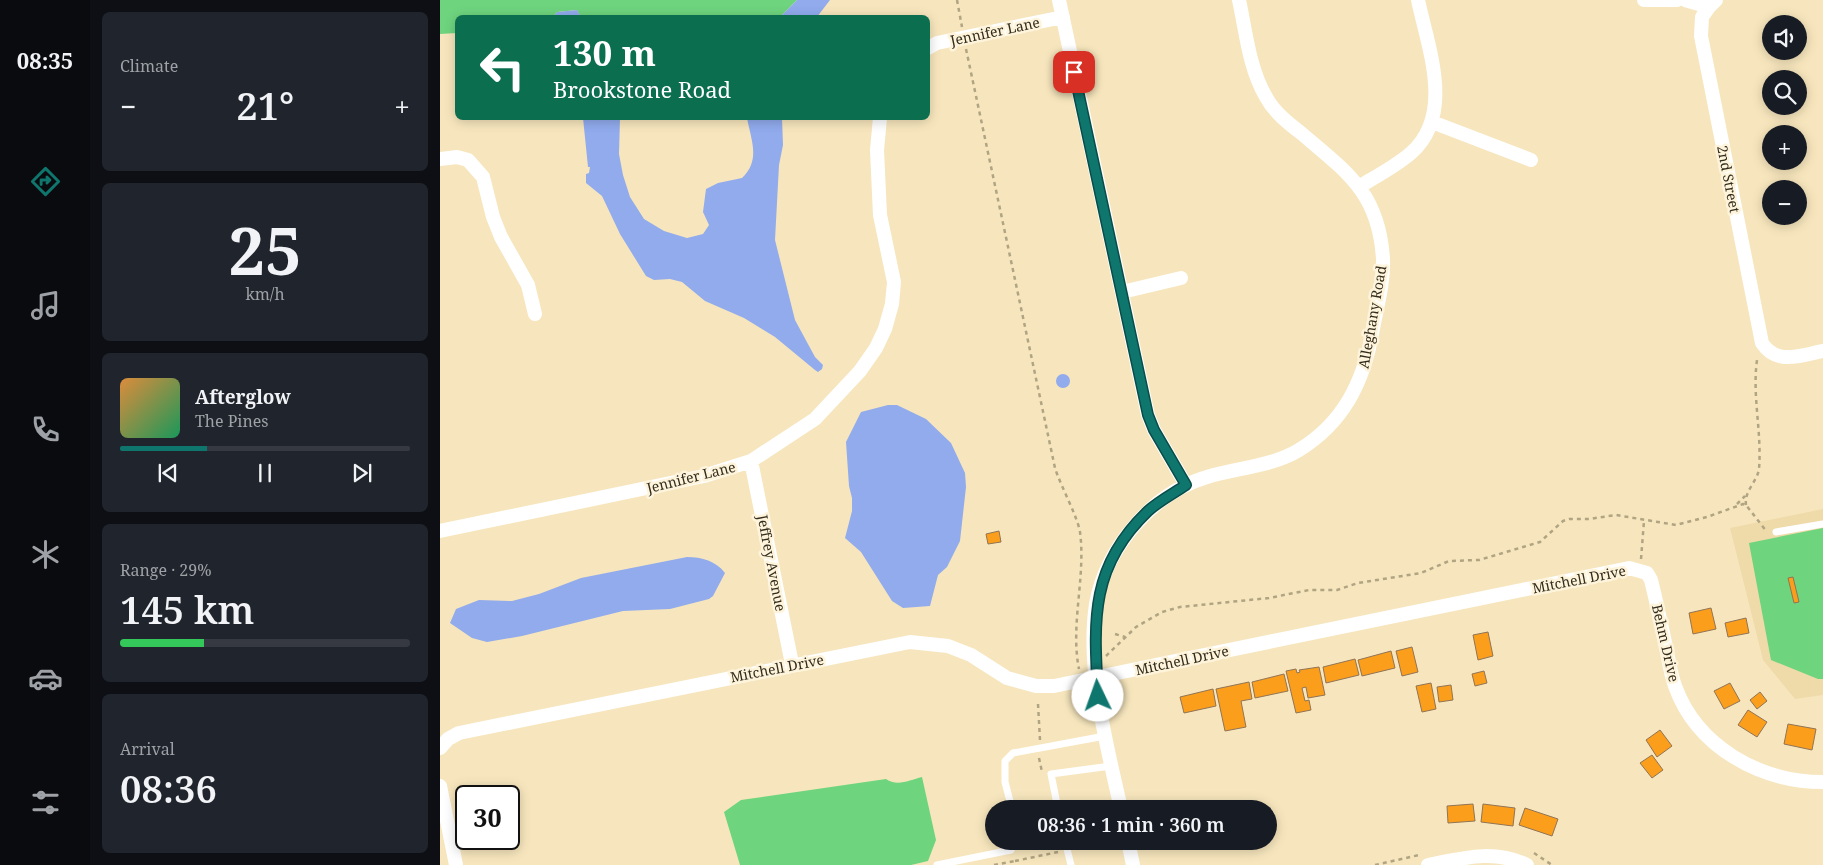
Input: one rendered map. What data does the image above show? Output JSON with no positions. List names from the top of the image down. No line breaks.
{"streets":{"street":["Jennifer Lane","2nd Street","Alleghany Road","Jeffrey Avenue","Mitchell Drive","Behm Drive"]},"crossings":[["Jennifer Lane","Jeffrey Avenue"],["Alleghany Road","Mitchell Drive"],["Jeffrey Avenue","Mitchell Drive"],["Mitchell Drive","Behm Drive"]],"page":{"tabs":"08:35","tile":["Climate",["25","km/h"],["Range · 29%","145 km"],["Arrival","08:36"]],"map_buttons":["+","−"],"turn":["130 m","Brookstone Road"],"heat":["−","21°","+"],"song":["Afterglow","The Pines"],"limit":"30","trip":"08:36 · 1 min · 360 m"}}
